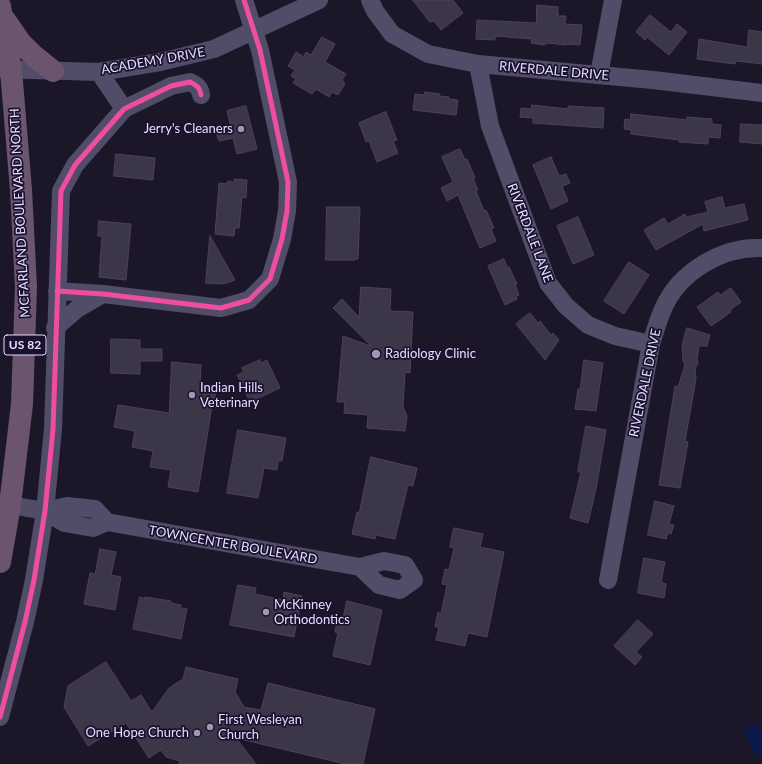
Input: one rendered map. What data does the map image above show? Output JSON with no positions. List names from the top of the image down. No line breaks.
{"streets":{"highway":["MCFARLAND BOULEVARD NORTH","US 82"],"street":["ACADEMY DRIVE","RIVERDALE DRIVE","RIVERDALE LANE","TOWNCENTER BOULEVARD"]},"crossings":[["ACADEMY DRIVE","MCFARLAND BOULEVARD NORTH"],["RIVERDALE DRIVE","RIVERDALE LANE"],["MCFARLAND BOULEVARD NORTH","TOWNCENTER BOULEVARD"]],"places":["Jerry's Cleaners","Radiology Clinic","Indian Hills Veterinary","McKinney Orthodontics","First Wesleyan Church","One Hope Church"]}
